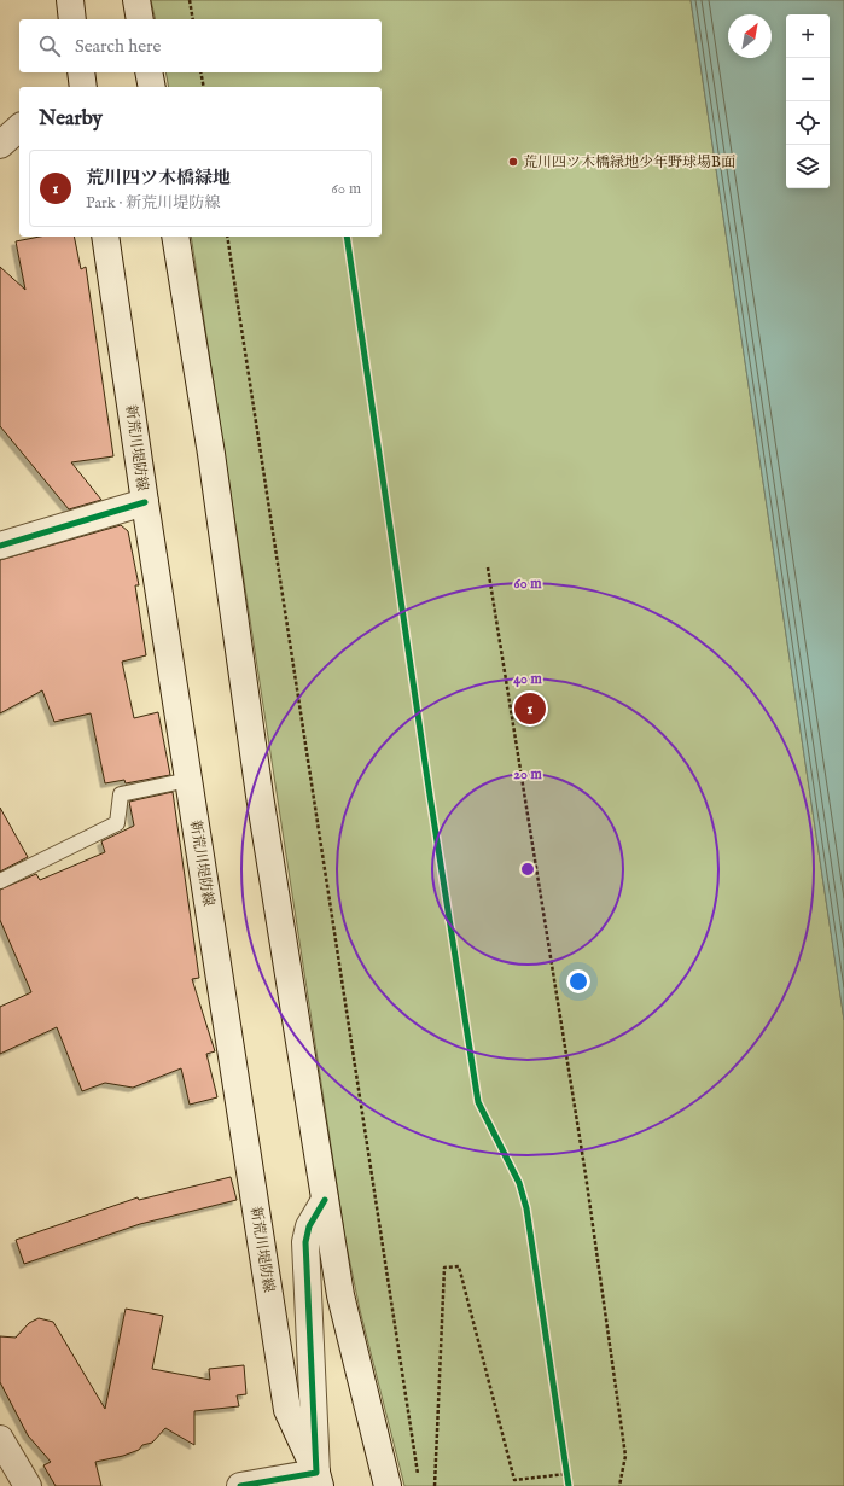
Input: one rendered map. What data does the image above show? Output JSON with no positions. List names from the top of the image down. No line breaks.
{"streets":{"main road":["新荒川堤防線"]},"places":["荒川四ツ木橋緑地少年野球場B面"],"north":"top right","page":{"map_buttons":["+","−"],"search":"Search here","heading":"Nearby","list":[{"mark":"1","name":"荒川四ツ木橋緑地","note":"Park · 新荒川堤防線","value":"60 m"}],"pins":"1"},"rings":["60 m","40 m","20 m"]}
